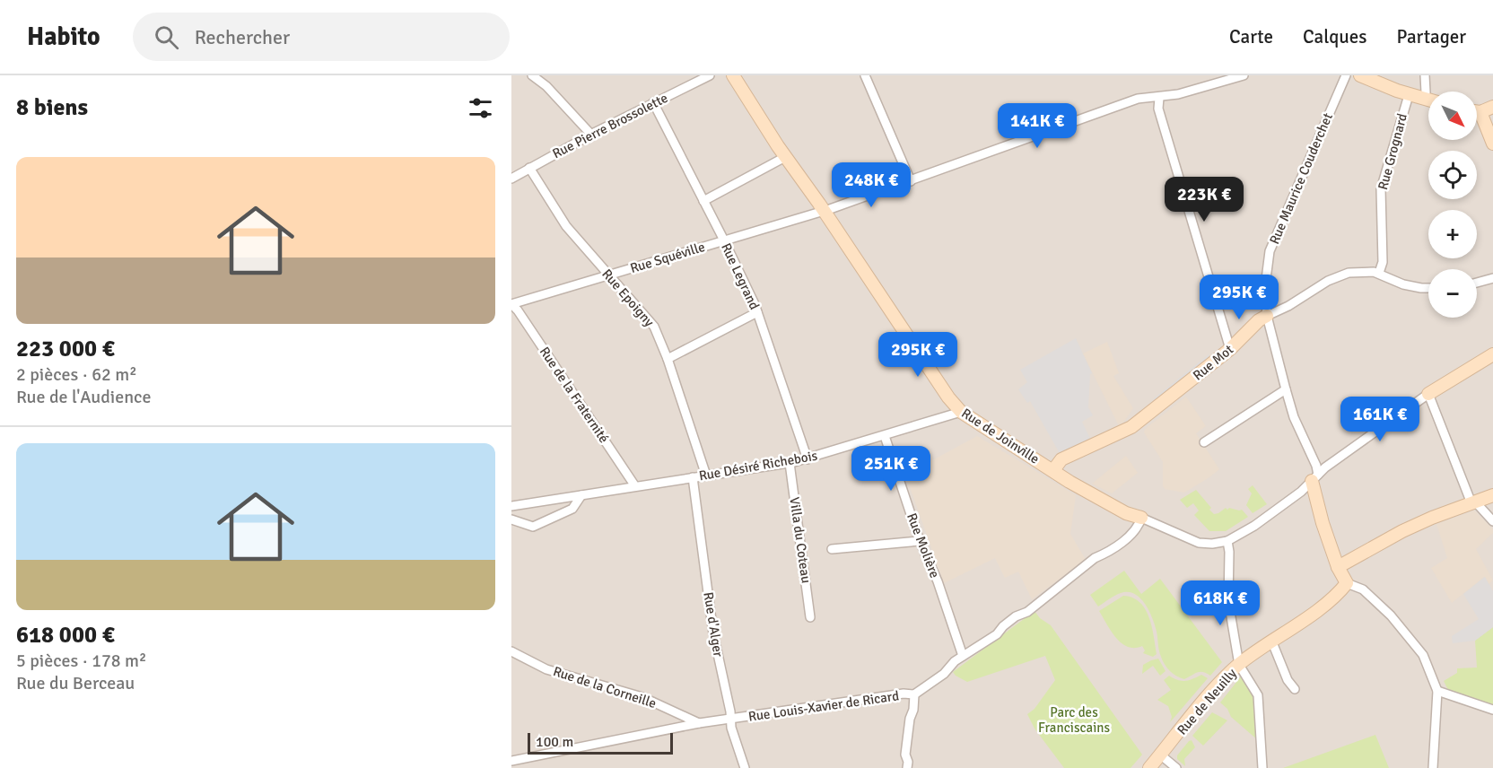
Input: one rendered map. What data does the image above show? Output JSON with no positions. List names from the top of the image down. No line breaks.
{"streets":{"street":["Rue Pierre Brossolette","Rue Grognard","Rue Maurice Couderchet","Rue Squéville","Rue Legrand","Rue Epoigny","Rue Mot","Rue de la Fraternité","Rue de Joinville","Rue Désiré Richebois","Villa du Coteau","Rue Molière","Rue d'Alger","Rue de la Corneille","Rue de Neuilly","Rue Louis-Xavier de Ricard"]},"crossings":[["Rue Pierre Brossolette","Rue Legrand"],["Rue Pierre Brossolette","Rue Epoigny"],["Rue Grognard","Rue Mot"],["Rue Maurice Couderchet","Rue Mot"],["Rue Squéville","Rue Legrand"],["Rue Squéville","Rue Epoigny"],["Rue Squéville","Rue de la Fraternité"],["Rue Squéville","Rue de Joinville"],["Rue Legrand","Rue Désiré Richebois"],["Rue Epoigny","Rue Désiré Richebois"],["Rue Mot","Rue de Joinville"],["Rue de la Fraternité","Rue Désiré Richebois"],["Rue de Joinville","Rue Désiré Richebois"],["Rue de Joinville","Rue Louis-Xavier de Ricard"],["Rue Désiré Richebois","Villa du Coteau"],["Rue Désiré Richebois","Rue Molière"],["Rue Désiré Richebois","Rue d'Alger"],["Rue Molière","Rue Louis-Xavier de Ricard"],["Rue d'Alger","Rue Louis-Xavier de Ricard"],["Rue de la Corneille","Rue Louis-Xavier de Ricard"]],"parks":["Parc des Franciscains"],"scale_bar":"100 m","north":"bottom right","page":{"header":"Habito","search":"Rechercher","nav":["Carte","Calques","Partager"],"heading":"8 biens","map_buttons":["+","−"],"price":["141K €","248K €","223K €","295K €","295K €","161K €","251K €","618K €"],"list":[{"name":"223 000 €","note":"2 pièces · 62 m² · Rue de l'Audience"},{"name":"618 000 €","note":"5 pièces · 178 m² · Rue du Berceau"}],"scale":"100 m"}}
